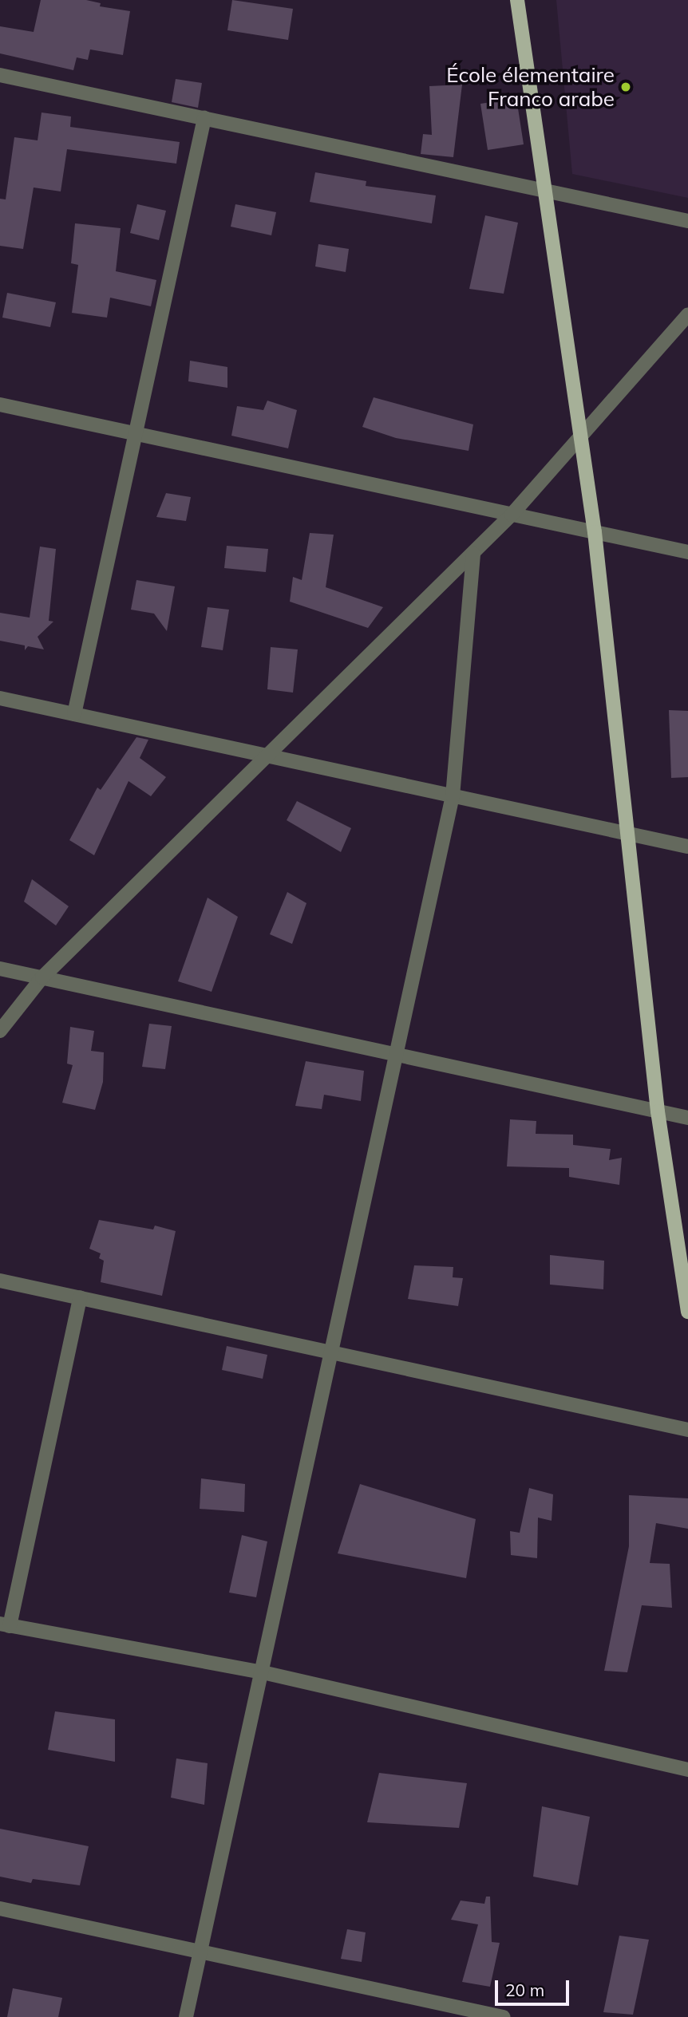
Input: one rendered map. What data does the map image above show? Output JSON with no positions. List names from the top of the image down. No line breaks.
{"places":["École élementaire Franco arabe"],"scale_bar":"20 m"}
